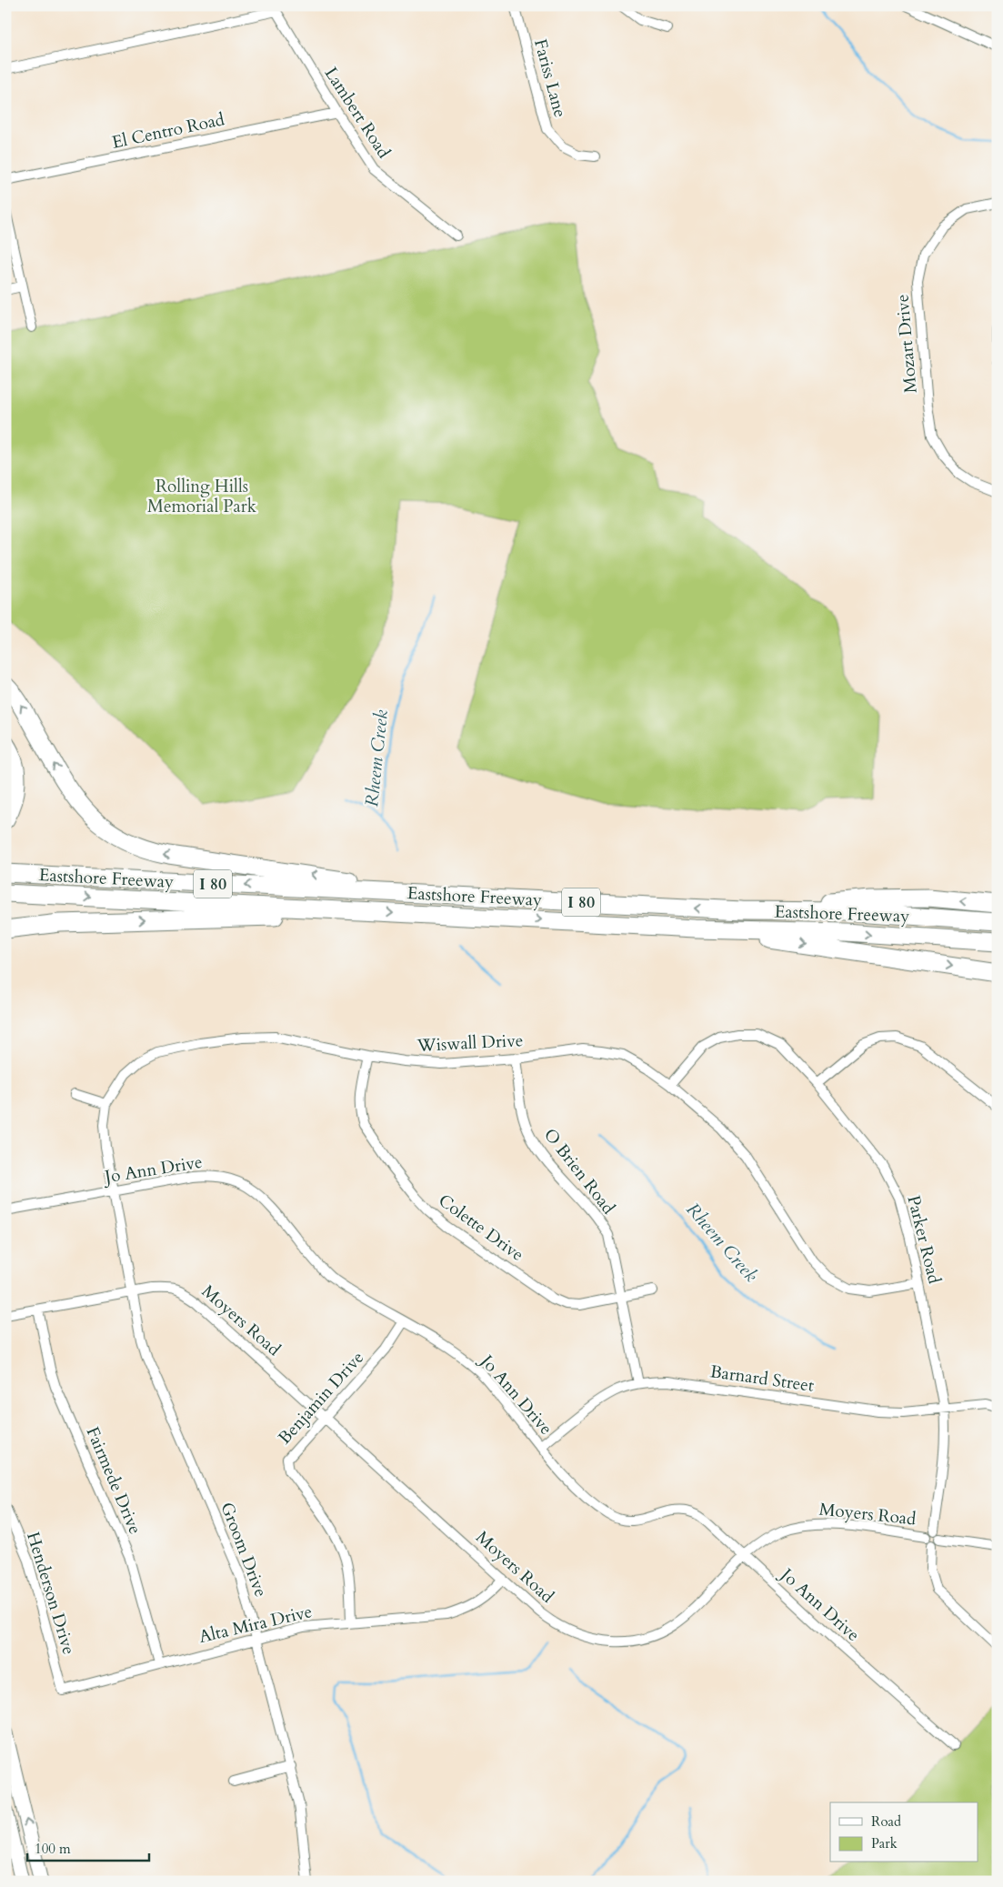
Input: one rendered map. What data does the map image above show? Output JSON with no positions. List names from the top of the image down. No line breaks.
{"streets":{"highway":["Eastshore Freeway","I 80"],"street":["Fariss Lane","Lambert Road","El Centro Road","Mozart Drive","Wiswall Drive","Jo Ann Drive","O Brien Road","Colette Drive","Parker Road","Moyers Road","Barnard Street","Benjamin Drive","Fairmede Drive","Groom Drive","Henderson Drive","Alta Mira Drive"]},"crossings":[["Lambert Road","El Centro Road"],["Wiswall Drive","Jo Ann Drive"],["Wiswall Drive","O Brien Road"],["Wiswall Drive","Colette Drive"],["Wiswall Drive","Parker Road"],["Wiswall Drive","Moyers Road"],["Wiswall Drive","Groom Drive"],["Jo Ann Drive","Moyers Road"],["Jo Ann Drive","Barnard Street"],["Jo Ann Drive","Benjamin Drive"],["O Brien Road","Colette Drive"],["O Brien Road","Barnard Street"],["Parker Road","Moyers Road"],["Parker Road","Barnard Street"],["Moyers Road","Benjamin Drive"],["Moyers Road","Fairmede Drive"],["Moyers Road","Groom Drive"],["Moyers Road","Alta Mira Drive"],["Benjamin Drive","Alta Mira Drive"],["Fairmede Drive","Alta Mira Drive"],["Groom Drive","Alta Mira Drive"],["Henderson Drive","Alta Mira Drive"]],"water":["Rheem Creek"],"parks":["Rolling Hills Memorial Park"],"legend":["Road","Park"],"scale_bar":"100 m"}
